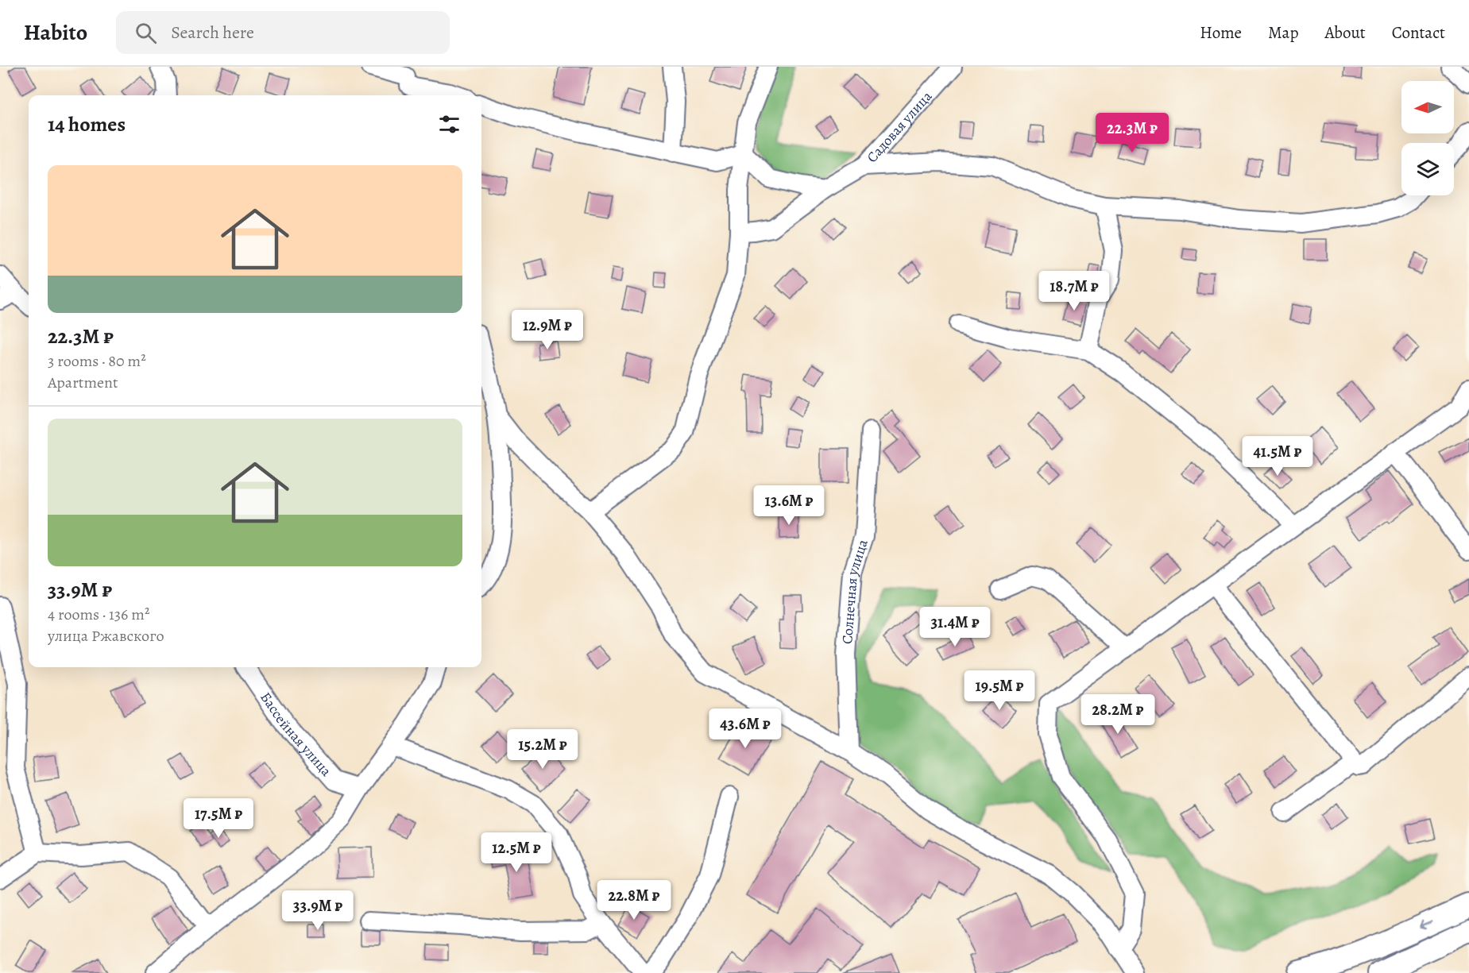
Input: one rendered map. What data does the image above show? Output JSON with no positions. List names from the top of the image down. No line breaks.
{"streets":{"street":["Садовая улица","Солнечная улица","Бассейная улица"]},"north":"left","page":{"header":"Habito","search":"Search here","nav":["Home","Map","About","Contact"],"heading":"14 homes","price":["22.3M ₽","18.7M ₽","12.9M ₽","41.5M ₽","13.6M ₽","31.4M ₽","19.5M ₽","28.2M ₽","43.6M ₽","15.2M ₽","17.5M ₽","12.5M ₽","22.8M ₽","33.9M ₽"],"list":[{"name":"22.3M ₽","note":"3 rooms · 80 m² · Apartment"},{"name":"33.9M ₽","note":"4 rooms · 136 m² · улица Ржавского"}]}}
